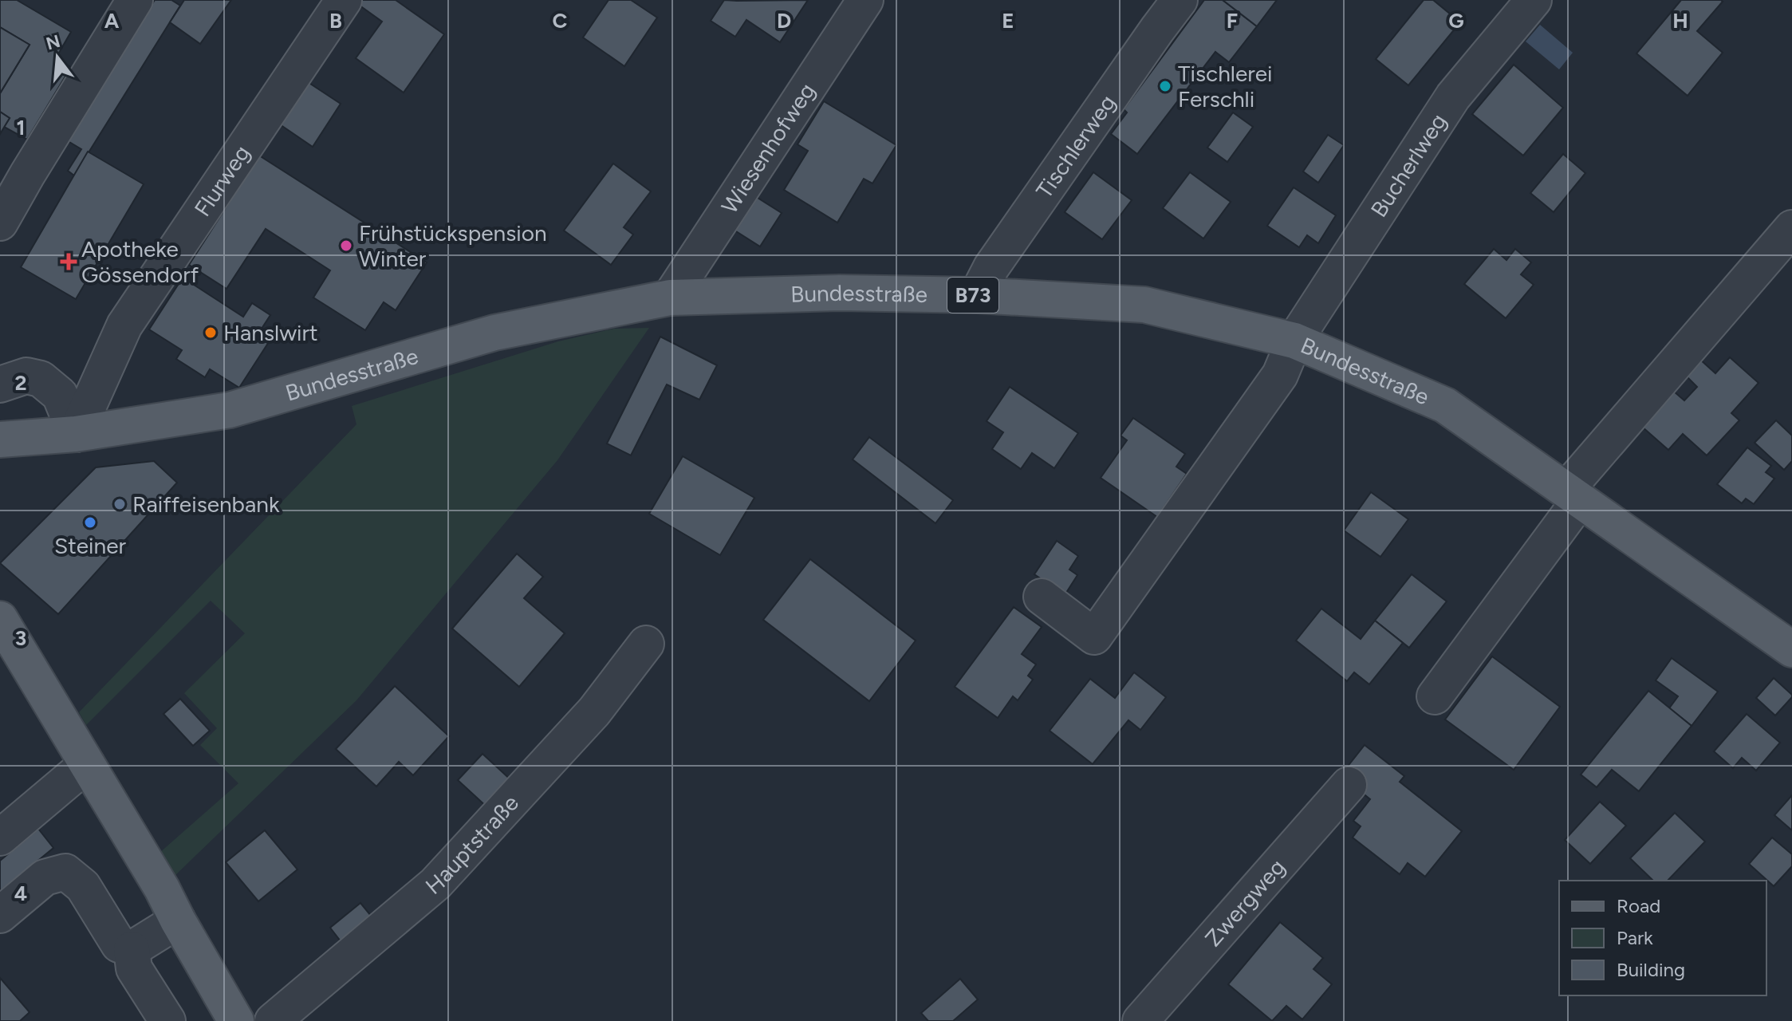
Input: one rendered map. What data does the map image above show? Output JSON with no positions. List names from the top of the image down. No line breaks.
{"streets":{"main road":["Bundesstraße","B73"],"street":["Tischlerweg","Wiesenhofweg","Bucherlweg","Flurweg","Hauptstraße","Zwergweg"]},"crossings":[["Tischlerweg","Bundesstraße"],["Wiesenhofweg","Bundesstraße"],["Bucherlweg","Bundesstraße"],["Flurweg","Bundesstraße"]],"places":{"other":["Tischlerei Ferschli","Frühstückspension Winter","Hanslwirt","Raiffeisenbank","Steiner"],"health":["Apotheke Gössendorf"]},"legend":["Road","Park","Building"],"north":"top","grid":{"columns":["A","B","C","D","E","F","G","H"],"rows":["1","2","3","4"]}}
